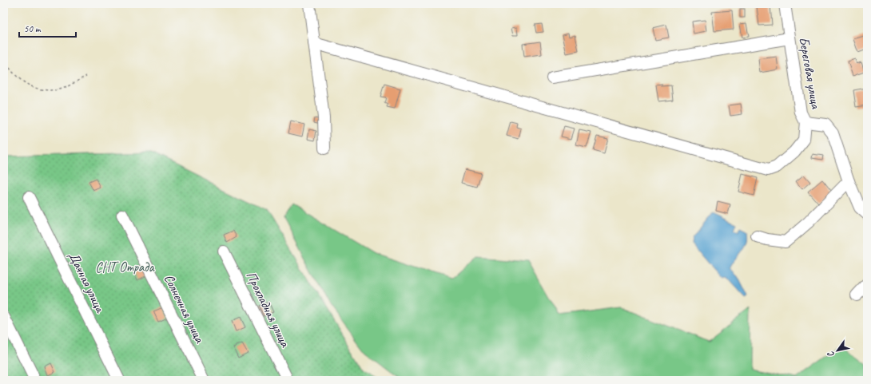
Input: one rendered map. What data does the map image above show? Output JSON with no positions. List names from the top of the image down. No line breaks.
{"streets":{"street":["Береговая улица","Дачная улица","Солнечная улица","Прохладная улица"]},"parks":["СНТ Отрада"],"scale_bar":"50 m","north":"bottom left"}
